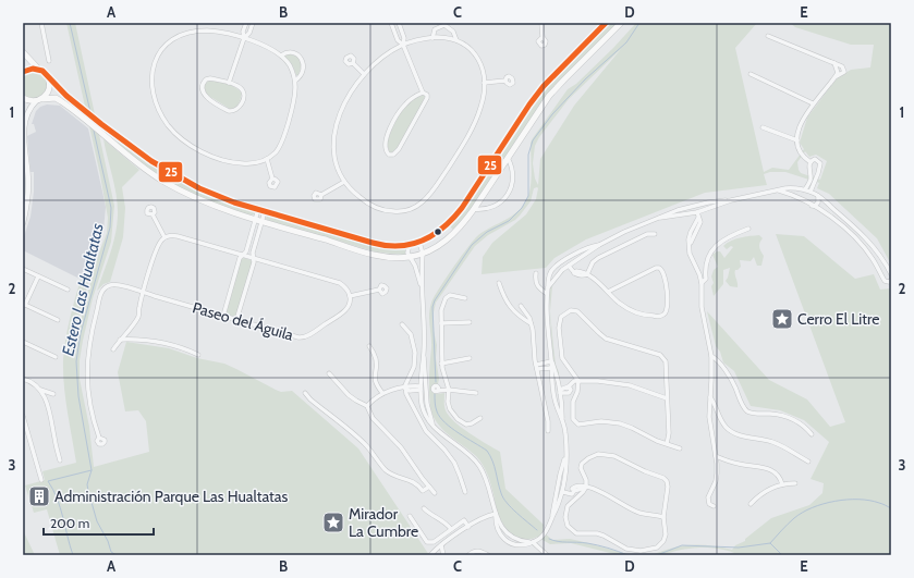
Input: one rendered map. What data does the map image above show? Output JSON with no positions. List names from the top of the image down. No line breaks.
{"streets":{"street":["Paseo del Águila"]},"water":["Estero Las Hualtatas"],"places":{"place":["Cerro El Litre","Mirador La Cumbre"],"building":["Administración Parque Las Hualtatas"]},"lines":["transit line 25"],"scale_bar":"200 m","grid":{"columns":["A","B","C","D","E"],"rows":["1","2","3"]}}
